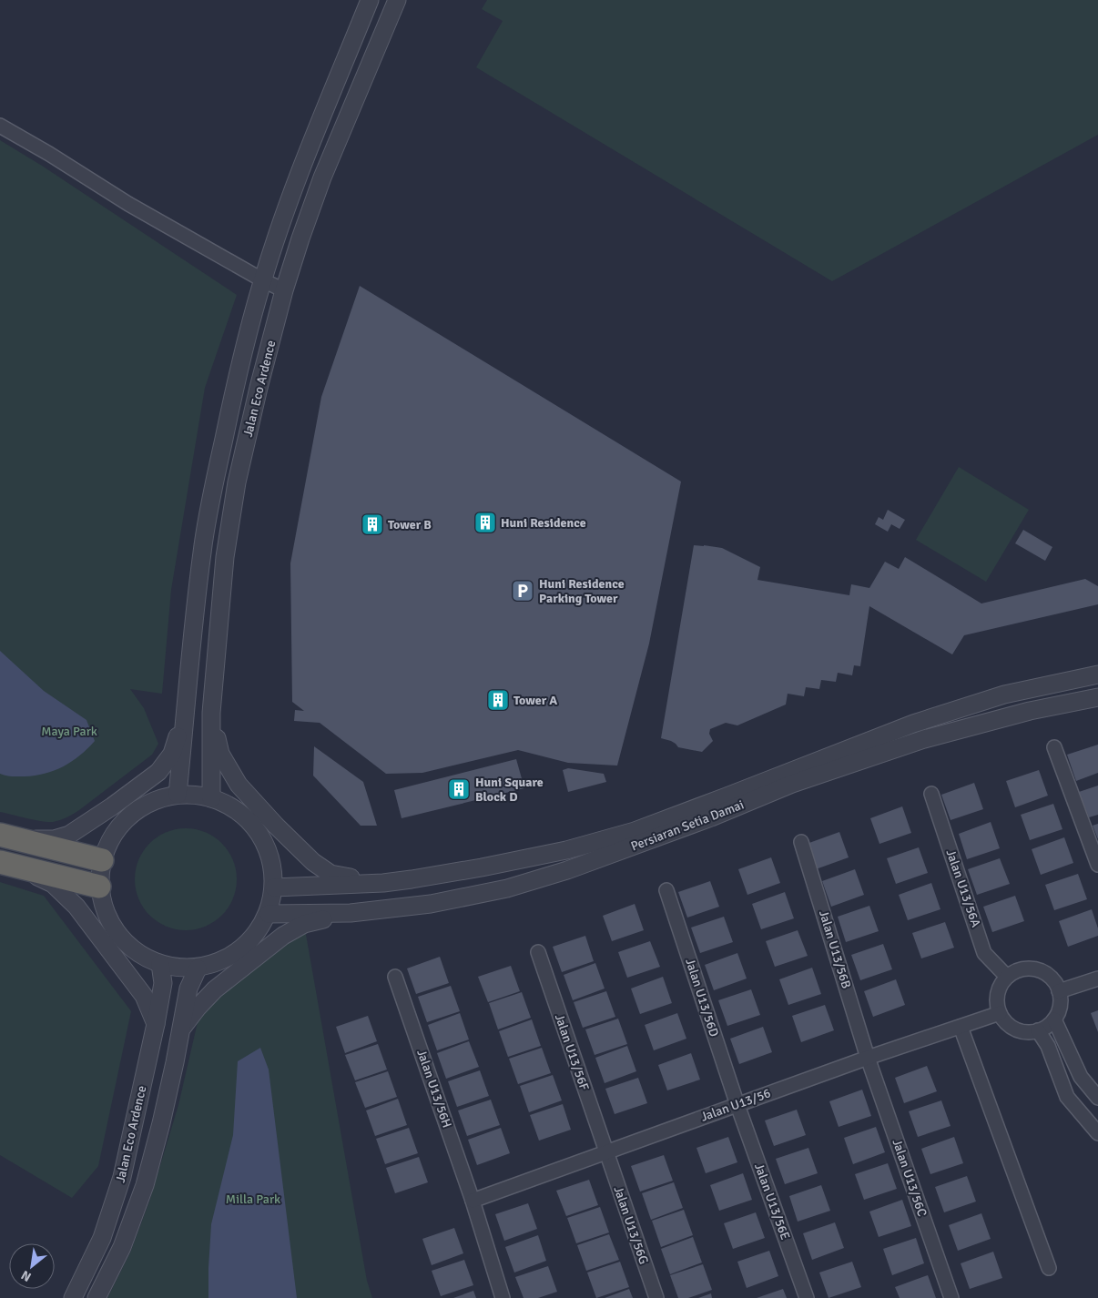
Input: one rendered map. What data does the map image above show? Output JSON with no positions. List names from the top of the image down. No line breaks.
{"streets":{"street":["Jalan Eco Ardence","Persiaran Setia Damai","Jalan U13/56A","Jalan U13/56B","Jalan U13/56D","Jalan U13/56F","Jalan U13/56H","Jalan U13/56","Jalan U13/56C","Jalan U13/56E","Jalan U13/56G"]},"crossings":[["Jalan U13/56A","Jalan U13/56"],["Jalan U13/56B","Jalan U13/56"],["Jalan U13/56B","Jalan U13/56C"],["Jalan U13/56D","Jalan U13/56"],["Jalan U13/56D","Jalan U13/56E"],["Jalan U13/56F","Jalan U13/56"],["Jalan U13/56F","Jalan U13/56G"],["Jalan U13/56H","Jalan U13/56"],["Jalan U13/56","Jalan U13/56C"],["Jalan U13/56","Jalan U13/56E"],["Jalan U13/56","Jalan U13/56G"]],"parks":["Maya Park","Milla Park"],"places":{"building":["Huni Residence","Tower B","Tower A","Huni Square Block D"],"parking":["Huni Residence Parking Tower"]},"north":"bottom left"}
